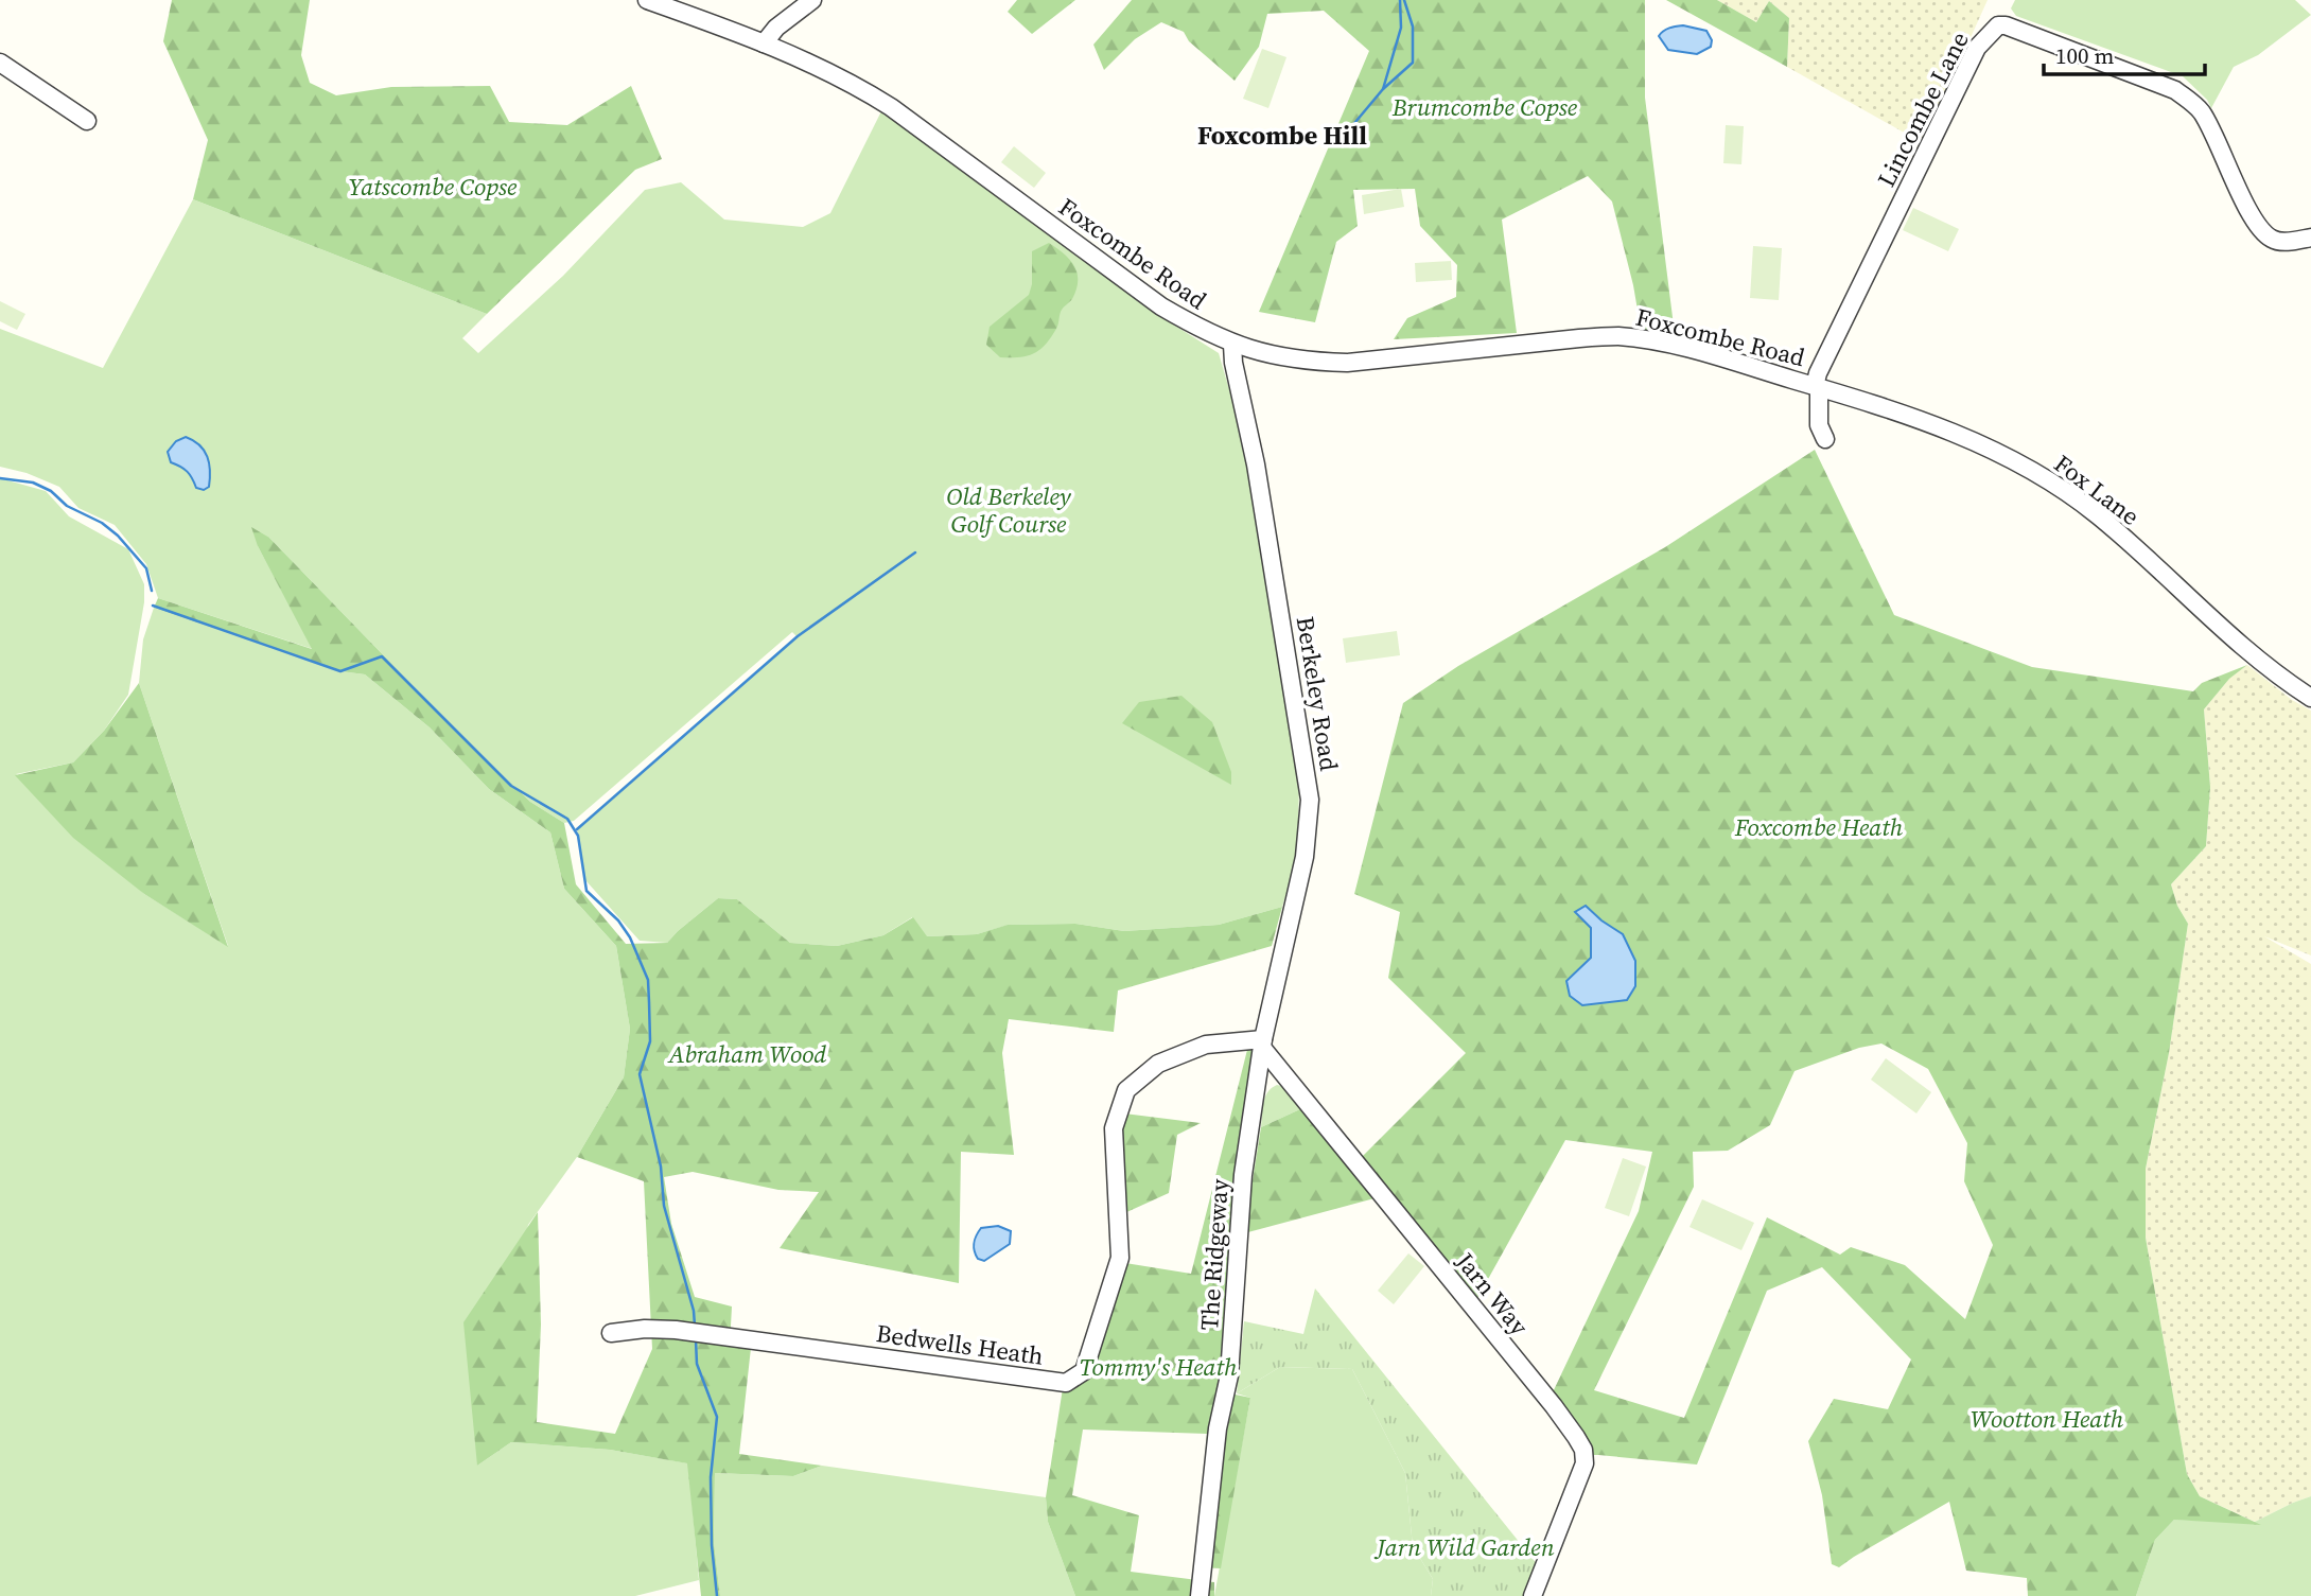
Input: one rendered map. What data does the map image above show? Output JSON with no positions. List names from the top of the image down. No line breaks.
{"streets":{"street":["Lincombe Lane","Foxcombe Road","Fox Lane","Berkeley Road","The Ridgeway","Jarn Way","Bedwells Heath"]},"crossings":[["Lincombe Lane","Foxcombe Road"],["Lincombe Lane","Fox Lane"],["Foxcombe Road","Fox Lane"],["Foxcombe Road","Berkeley Road"],["Berkeley Road","The Ridgeway"],["Berkeley Road","Jarn Way"],["Berkeley Road","Bedwells Heath"],["The Ridgeway","Jarn Way"],["The Ridgeway","Bedwells Heath"],["Jarn Way","Bedwells Heath"]],"districts":["Foxcombe Hill"],"parks":["Brumcombe Copse","Yatscombe Copse","Old Berkeley Golf Course","Foxcombe Heath","Abraham Wood","Tommy's Heath","Wootton Heath","Jarn Wild Garden"],"scale_bar":"100 m"}
